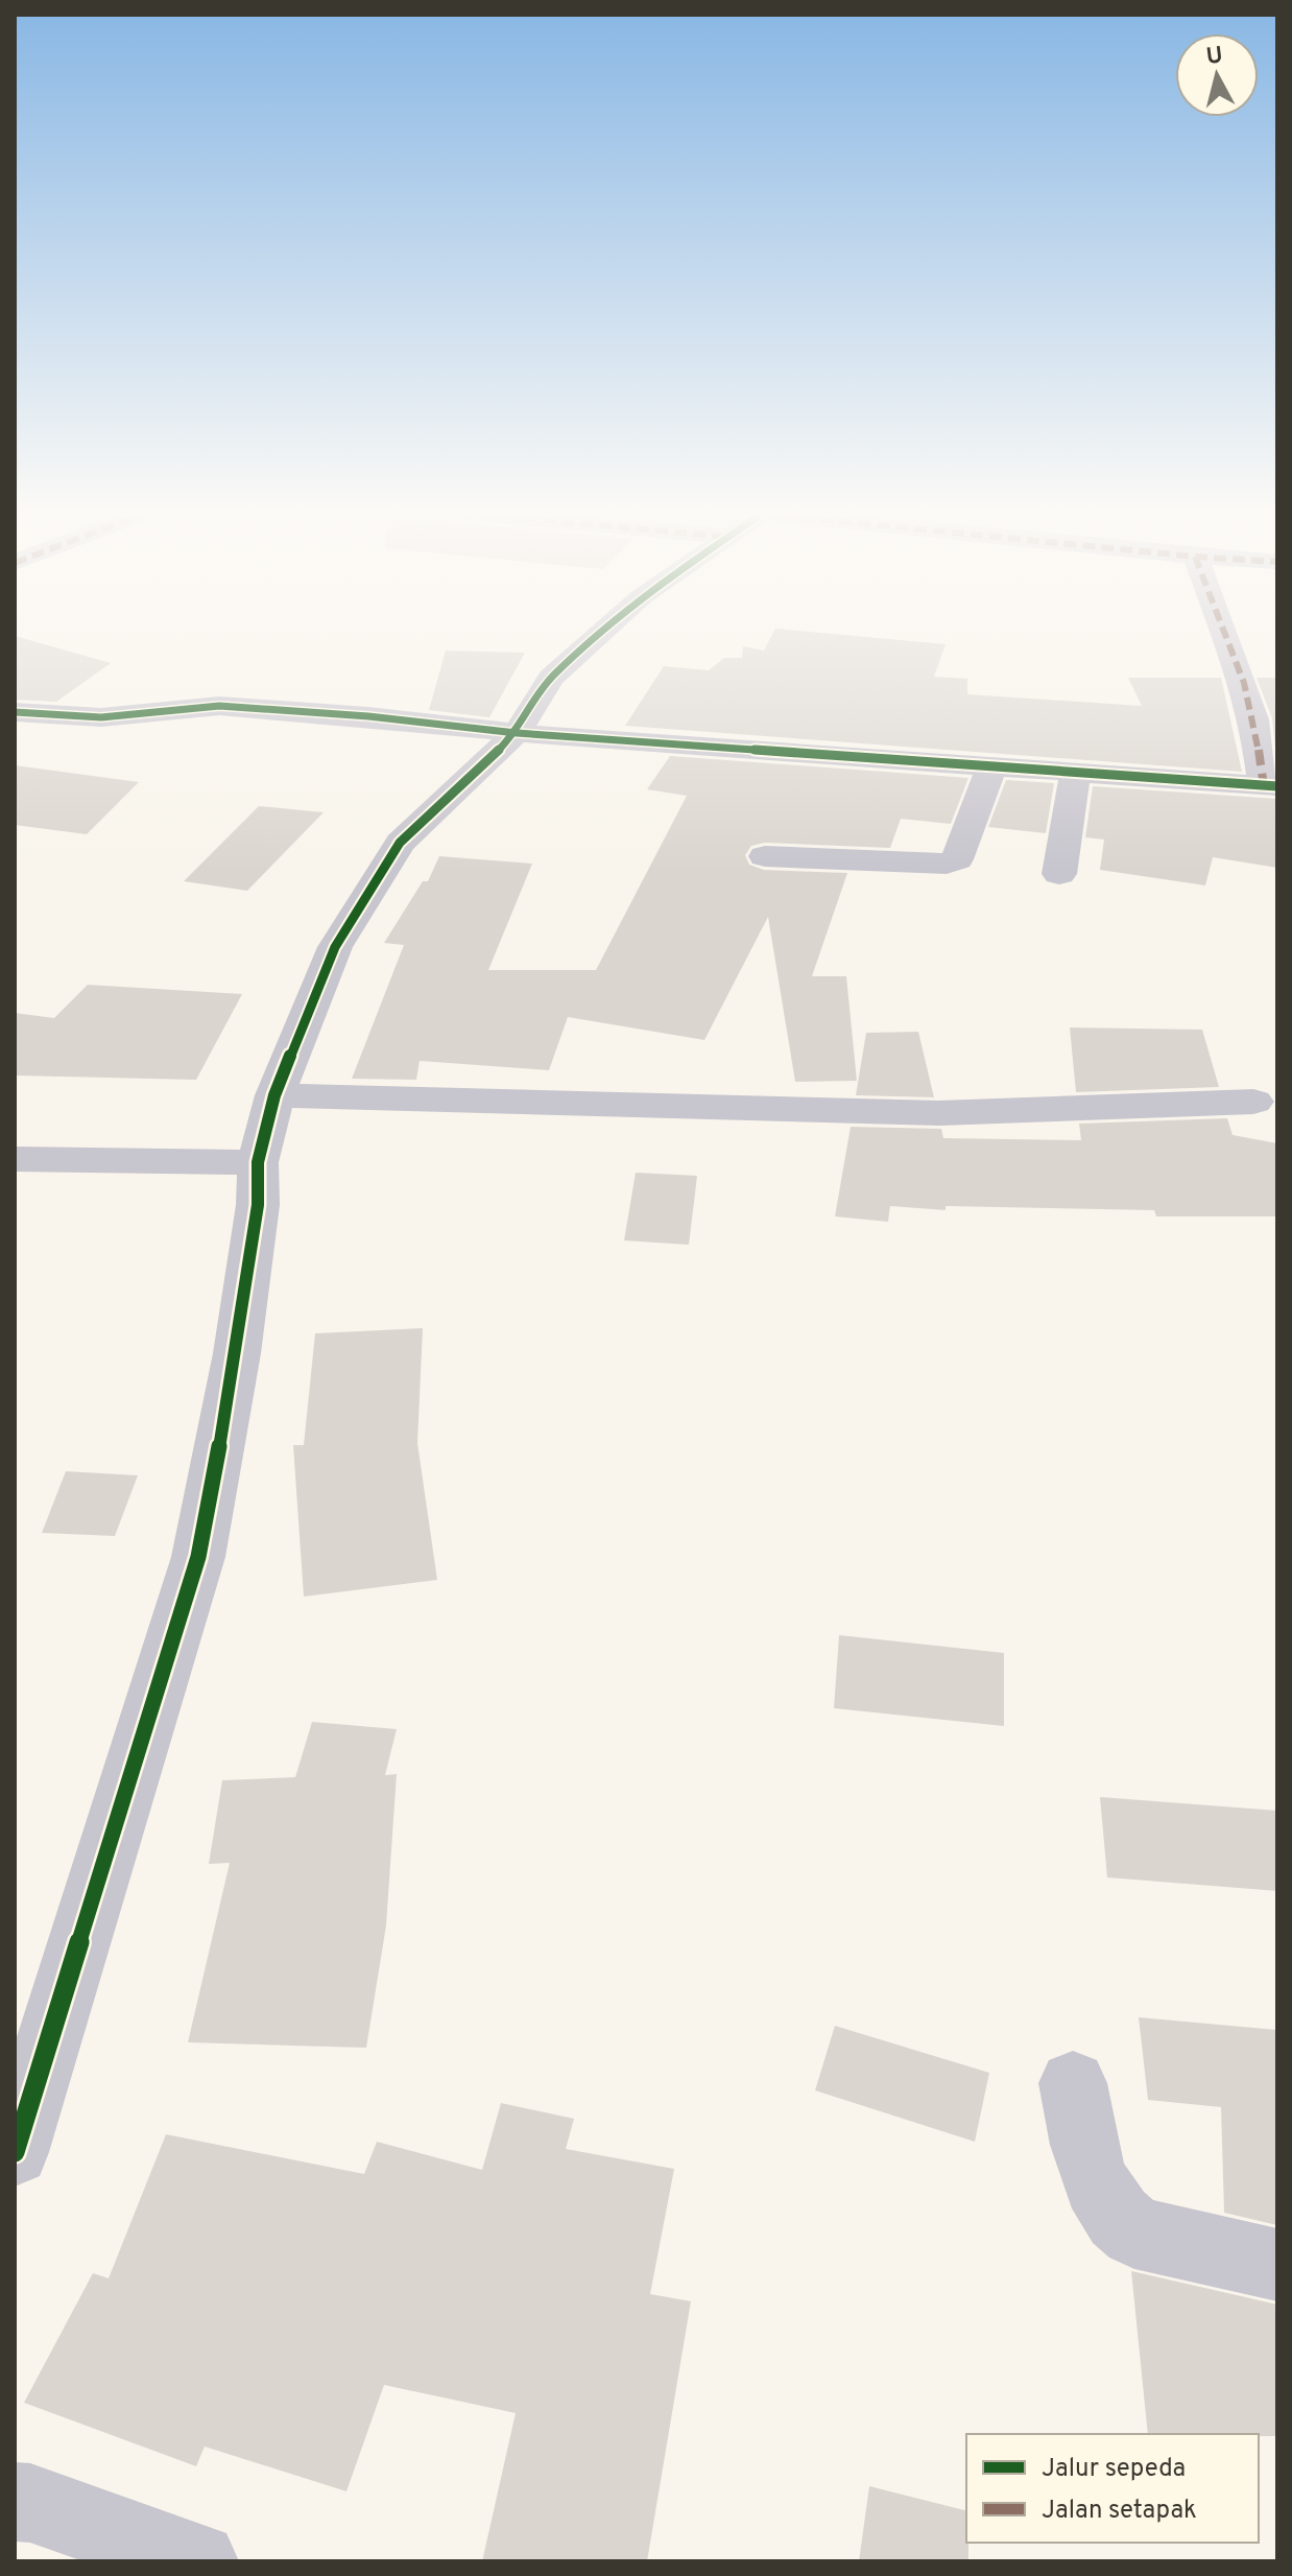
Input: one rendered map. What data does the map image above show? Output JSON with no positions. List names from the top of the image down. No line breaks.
{"legend":["Jalur sepeda","Jalan setapak"],"north":"top"}
